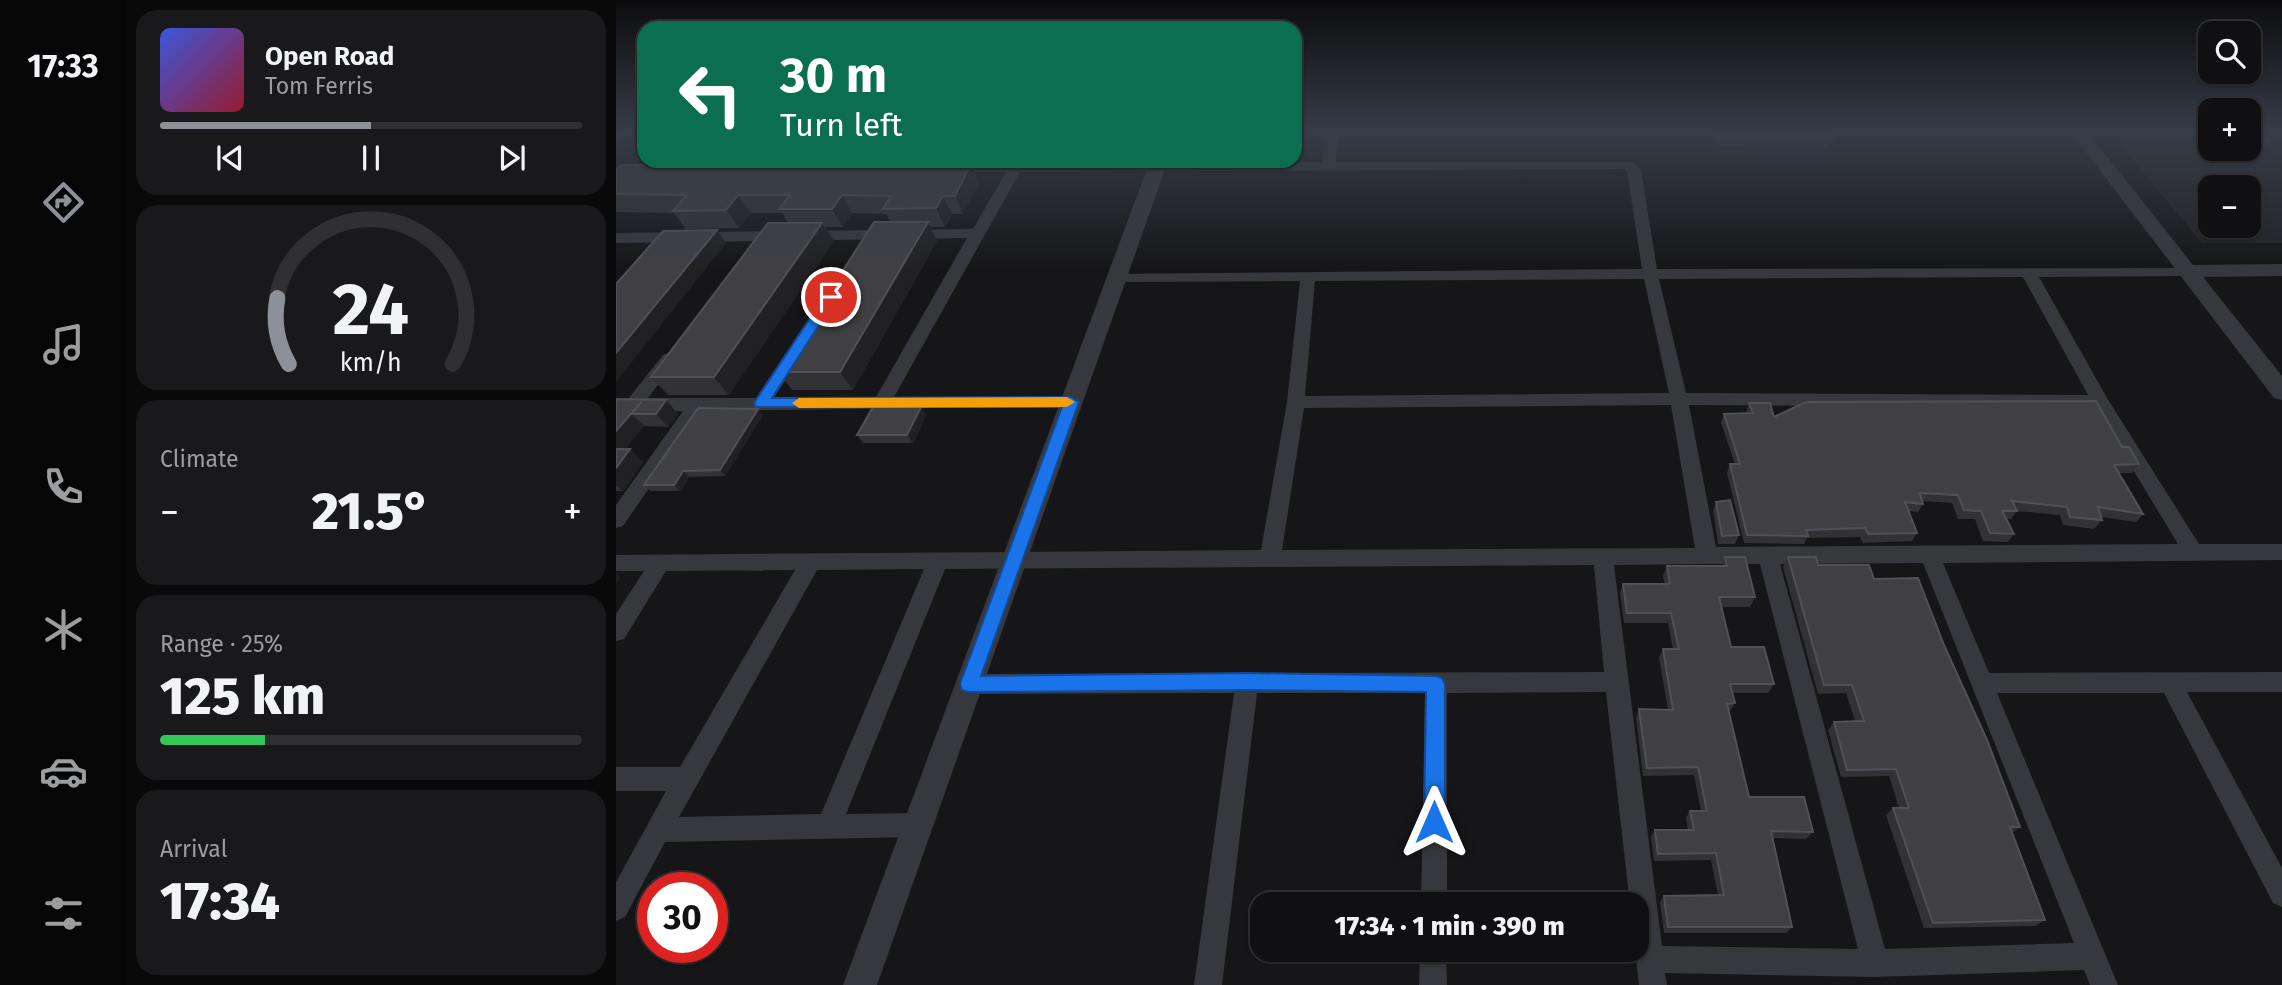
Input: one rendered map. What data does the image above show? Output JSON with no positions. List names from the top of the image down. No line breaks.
{"page":{"tabs":"17:33","map_buttons":["+","−"],"turn":["30 m","Turn left"],"song":["Open Road","Tom Ferris"],"tile":["Climate",["Range · 25%","125 km"],["Arrival","17:34"]],"heat":["−","21.5°","+"],"limit":"30","trip":"17:34 · 1 min · 390 m","gauge":["24","km/h"]}}
